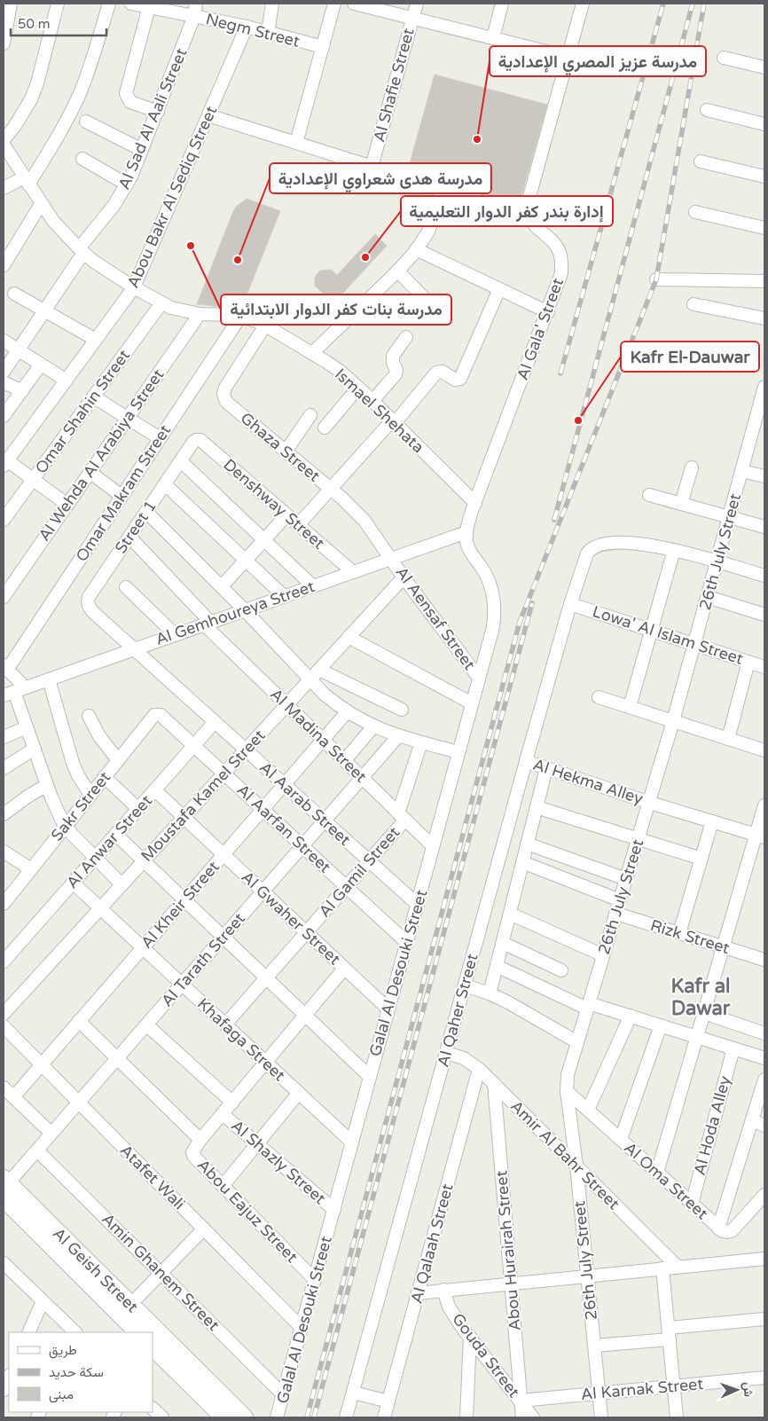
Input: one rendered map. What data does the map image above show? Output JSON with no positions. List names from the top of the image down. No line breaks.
{"streets":{"main road":["Al Geish Street"],"street":["Negm Street","Al Shafie Street","Al Sad Al Aali Street","Abou Bakr Al Sediq Street","Al Gala' Street","Ismael Shehata","Omar Shahin Street","Ghaza Street","Al Wehda Al Arabiya Street","Omar Makram Street","Denshway Street","Street 1","26th July Street","Al Gemhoureya Street","Al Aensaf Street","Lowa' Al Islam Street","Al Madina Street","Al Hekma Alley","Moustafa Kamel Street","Al Aarab Street","Sakr Street","Al Aarfan Street","Al Anwar Street","Al Gamil Street","Al Kheir Street","Al Gwaher Street","Rizk Street","Al Tarath Street","Galal Al Desouki Street","Al Qaher Street","Khafaga Street","Al Hoda Alley","Amir Al Bahr Street","Al Shazly Street","Atafet Wali","Al Oma Street","Abou Eajuz Street","Al Qalaah Street","Abou Hurairah Street","Amin Ghanem Street","Gouda Street","Al Karnak Street"]},"crossings":[["Negm Street","Al Sad Al Aali Street"],["Negm Street","Abou Bakr Al Sediq Street"],["Al Sad Al Aali Street","Ismael Shehata"],["Abou Bakr Al Sediq Street","Ismael Shehata"],["Al Gala' Street","Ismael Shehata"],["Al Gala' Street","Al Gemhoureya Street"],["Al Gala' Street","Galal Al Desouki Street"],["Ismael Shehata","Omar Shahin Street"],["Ismael Shehata","Ghaza Street"],["Ismael Shehata","Al Wehda Al Arabiya Street"],["Ismael Shehata","Omar Makram Street"],["Ghaza Street","Al Gemhoureya Street"],["Ghaza Street","Al Aensaf Street"],["Denshway Street","Street 1"],["Denshway Street","Al Gemhoureya Street"],["Street 1","Al Madina Street"],["Street 1","Al Aarab Street"],["26th July Street","Lowa' Al Islam Street"],["26th July Street","Al Hekma Alley"],["26th July Street","Rizk Street"],["26th July Street","Al Qaher Street"],["26th July Street","Amir Al Bahr Street"],["26th July Street","Al Oma Street"],["26th July Street","Al Karnak Street"],["Al Gemhoureya Street","Al Aensaf Street"],["Al Gemhoureya Street","Al Madina Street"],["Al Gemhoureya Street","Al Aarab Street"],["Al Gemhoureya Street","Galal Al Desouki Street"],["Al Aensaf Street","Moustafa Kamel Street"],["Al Aensaf Street","Galal Al Desouki Street"],["Lowa' Al Islam Street","Al Qaher Street"],["Al Madina Street","Moustafa Kamel Street"],["Al Madina Street","Al Gamil Street"],["Al Madina Street","Al Kheir Street"],["Al Madina Street","Al Tarath Street"],["Al Madina Street","Galal Al Desouki Street"],["Al Hekma Alley","Al Qaher Street"],["Moustafa Kamel Street","Al Aarab Street"],["Moustafa Kamel Street","Al Aarfan Street"],["Moustafa Kamel Street","Al Gwaher Street"],["Moustafa Kamel Street","Khafaga Street"],["Al Aarab Street","Al Anwar Street"],["Al Aarab Street","Al Gamil Street"],["Al Aarab Street","Al Kheir Street"],["Al Aarab Street","Al Tarath Street"],["Al Aarab Street","Galal Al Desouki Street"],["Sakr Street","Al Aarfan Street"],["Al Aarfan Street","Al Anwar Street"],["Al Aarfan Street","Al Gamil Street"],["Al Aarfan Street","Al Kheir Street"],["Al Aarfan Street","Al Tarath Street"],["Al Aarfan Street","Galal Al Desouki Street"],["Al Anwar Street","Al Gwaher Street"],["Al Anwar Street","Khafaga Street"],["Al Gamil Street","Al Gwaher Street"],["Al Gamil Street","Khafaga Street"],["Al Kheir Street","Al Gwaher Street"],["Al Kheir Street","Khafaga Street"],["Al Kheir Street","Atafet Wali"],["Al Gwaher Street","Al Tarath Street"],["Al Gwaher Street","Galal Al Desouki Street"],["Al Tarath Street","Khafaga Street"],["Al Tarath Street","Atafet Wali"],["Al Tarath Street","Al Geish Street"],["Al Tarath Street","Amin Ghanem Street"],["Galal Al Desouki Street","Khafaga Street"],["Galal Al Desouki Street","Al Shazly Street"],["Galal Al Desouki Street","Atafet Wali"],["Galal Al Desouki Street","Abou Eajuz Street"],["Galal Al Desouki Street","Amin Ghanem Street"],["Al Qaher Street","Amir Al Bahr Street"],["Al Hoda Alley","Al Oma Street"],["Amir Al Bahr Street","Al Qalaah Street"],["Amir Al Bahr Street","Abou Hurairah Street"],["Abou Hurairah Street","Gouda Street"],["Abou Hurairah Street","Al Karnak Street"],["Gouda Street","Al Karnak Street"]],"districts":["Kafr al Dawar"],"places":["مدرسة عزيز المصري الإعدادية","مدرسة بنات كفر الدوار الابتدائية","إدارة بندر كفر الدوار التعليمية","مدرسة هدى شعراوي الإعدادية","Kafr El-Dauwar"],"legend":["طريق","سكة حديد","مبنى"],"scale_bar":"50 m","north":"right"}
